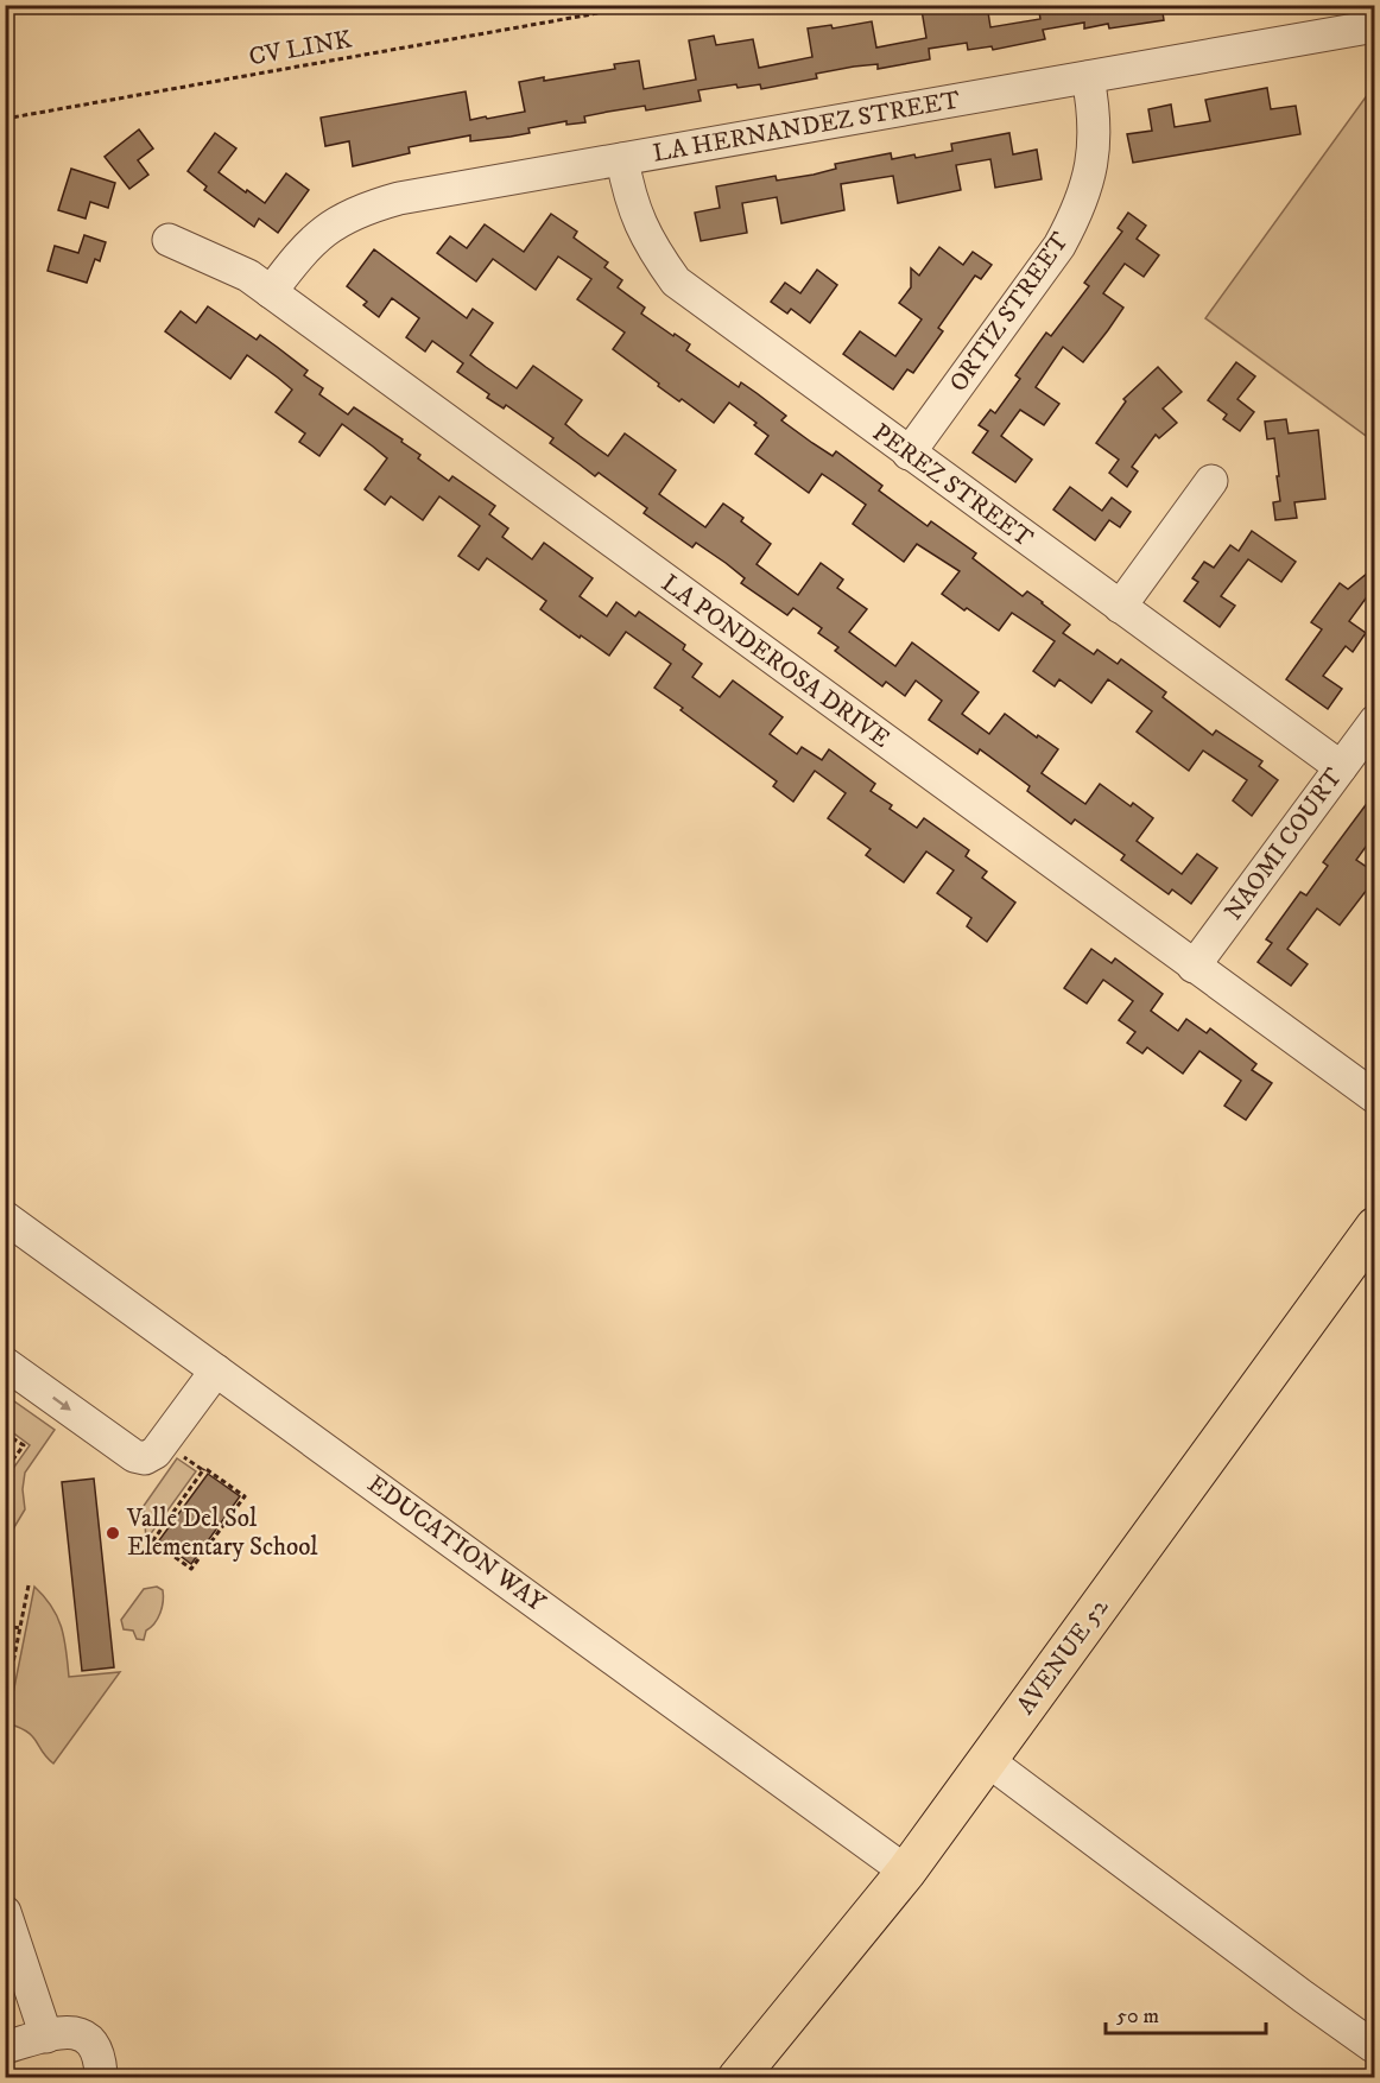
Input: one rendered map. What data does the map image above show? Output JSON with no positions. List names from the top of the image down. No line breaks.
{"streets":{"main road":["AVENUE 52"],"street":["LA HERNANDEZ STREET","ORTIZ STREET","PEREZ STREET","LA PONDEROSA DRIVE","NAOMI COURT","EDUCATION WAY"],"path":["CV LINK"]},"crossings":[["LA HERNANDEZ STREET","ORTIZ STREET"],["LA HERNANDEZ STREET","PEREZ STREET"],["LA HERNANDEZ STREET","LA PONDEROSA DRIVE"],["ORTIZ STREET","PEREZ STREET"],["PEREZ STREET","NAOMI COURT"],["LA PONDEROSA DRIVE","NAOMI COURT"],["EDUCATION WAY","AVENUE 52"]],"places":["Valle Del Sol Elementary School"],"scale_bar":"50 m"}
